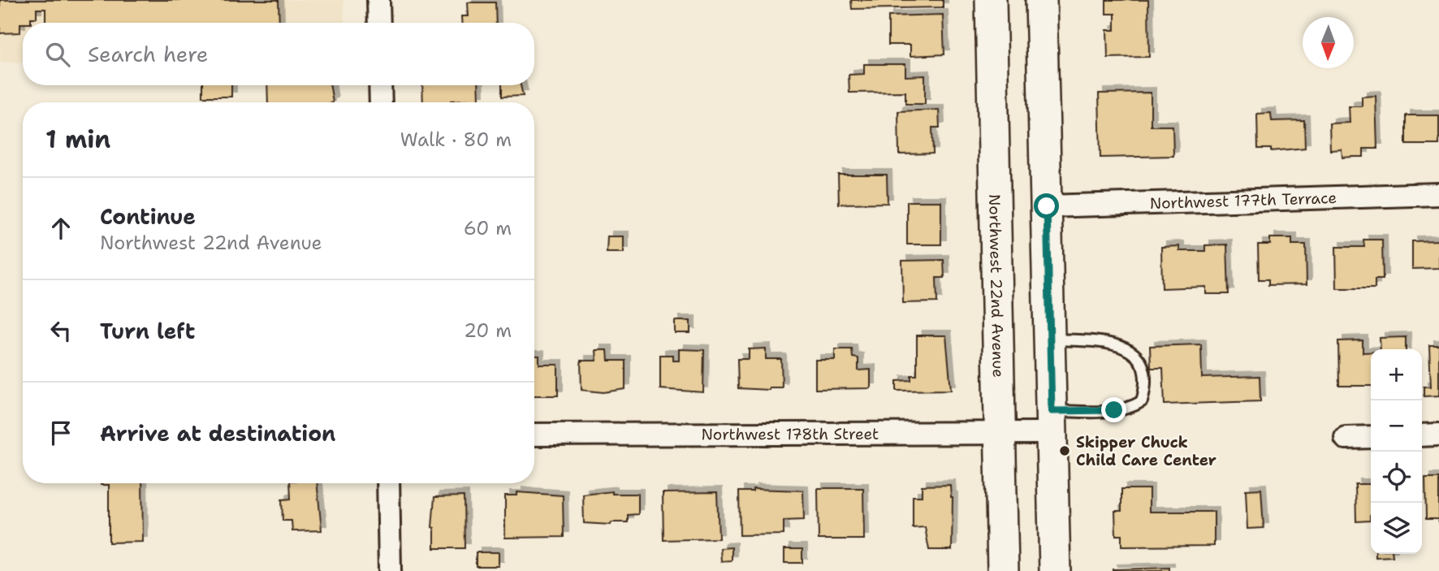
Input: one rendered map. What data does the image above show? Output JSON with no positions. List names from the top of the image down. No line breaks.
{"streets":{"main road":["Northwest 22nd Avenue"],"street":["Northwest 177th Terrace","Northwest 178th Street"]},"crossings":[["Northwest 22nd Avenue","Northwest 178th Street"]],"places":["Skipper Chuck Child Care Center"],"north":"bottom","page":{"search":"Search here","heading":["1 min","Walk · 80 m"],"list":[["Continue","Northwest 22nd Avenue","60 m"],["Turn left","20 m"],"Arrive at destination"],"map_buttons":["+","−"]}}
